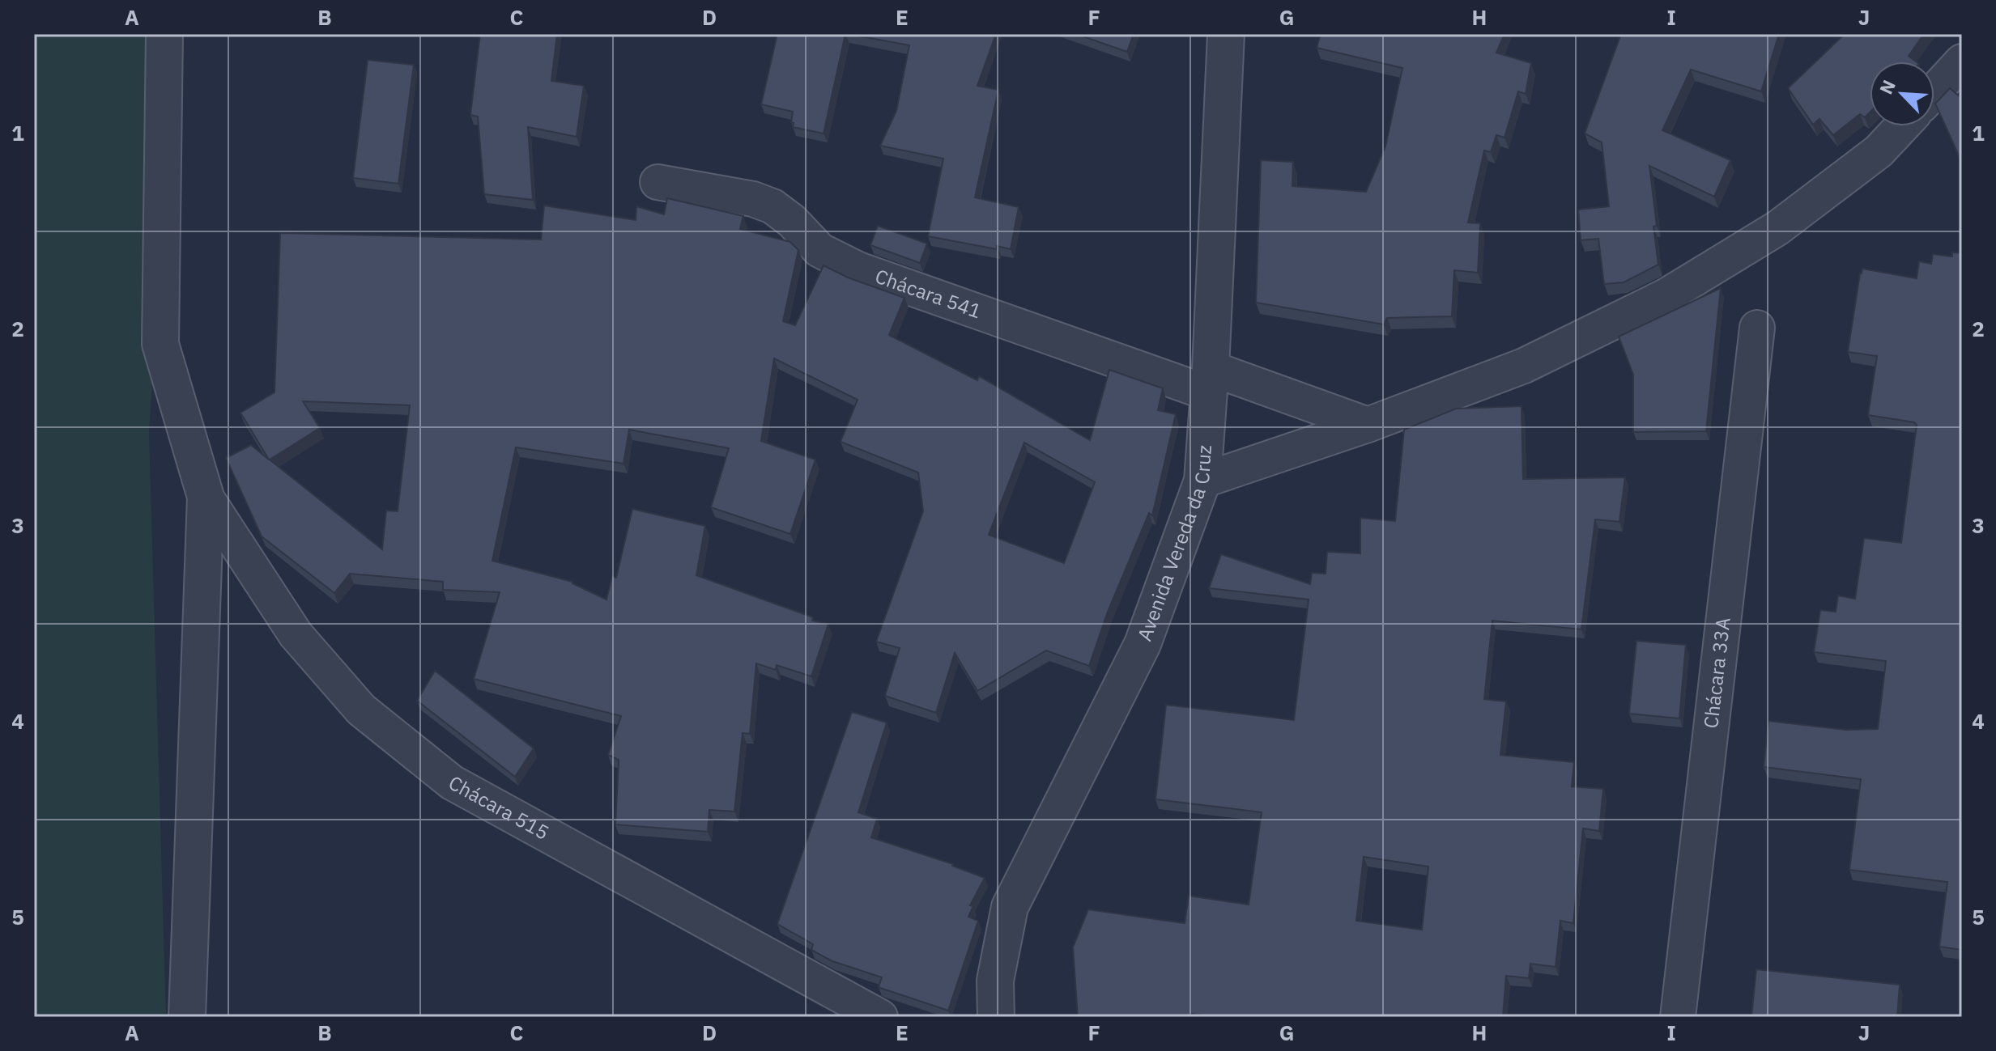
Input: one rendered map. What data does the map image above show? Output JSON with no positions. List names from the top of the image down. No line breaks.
{"streets":{"street":["Chácara 541","Avenida Vereda da Cruz","Chácara 33A","Chácara 515"]},"crossings":[["Chácara 541","Avenida Vereda da Cruz"]],"north":"top left","grid":{"columns":["A","B","C","D","E","F","G","H","I","J"],"rows":["1","2","3","4","5"]}}
